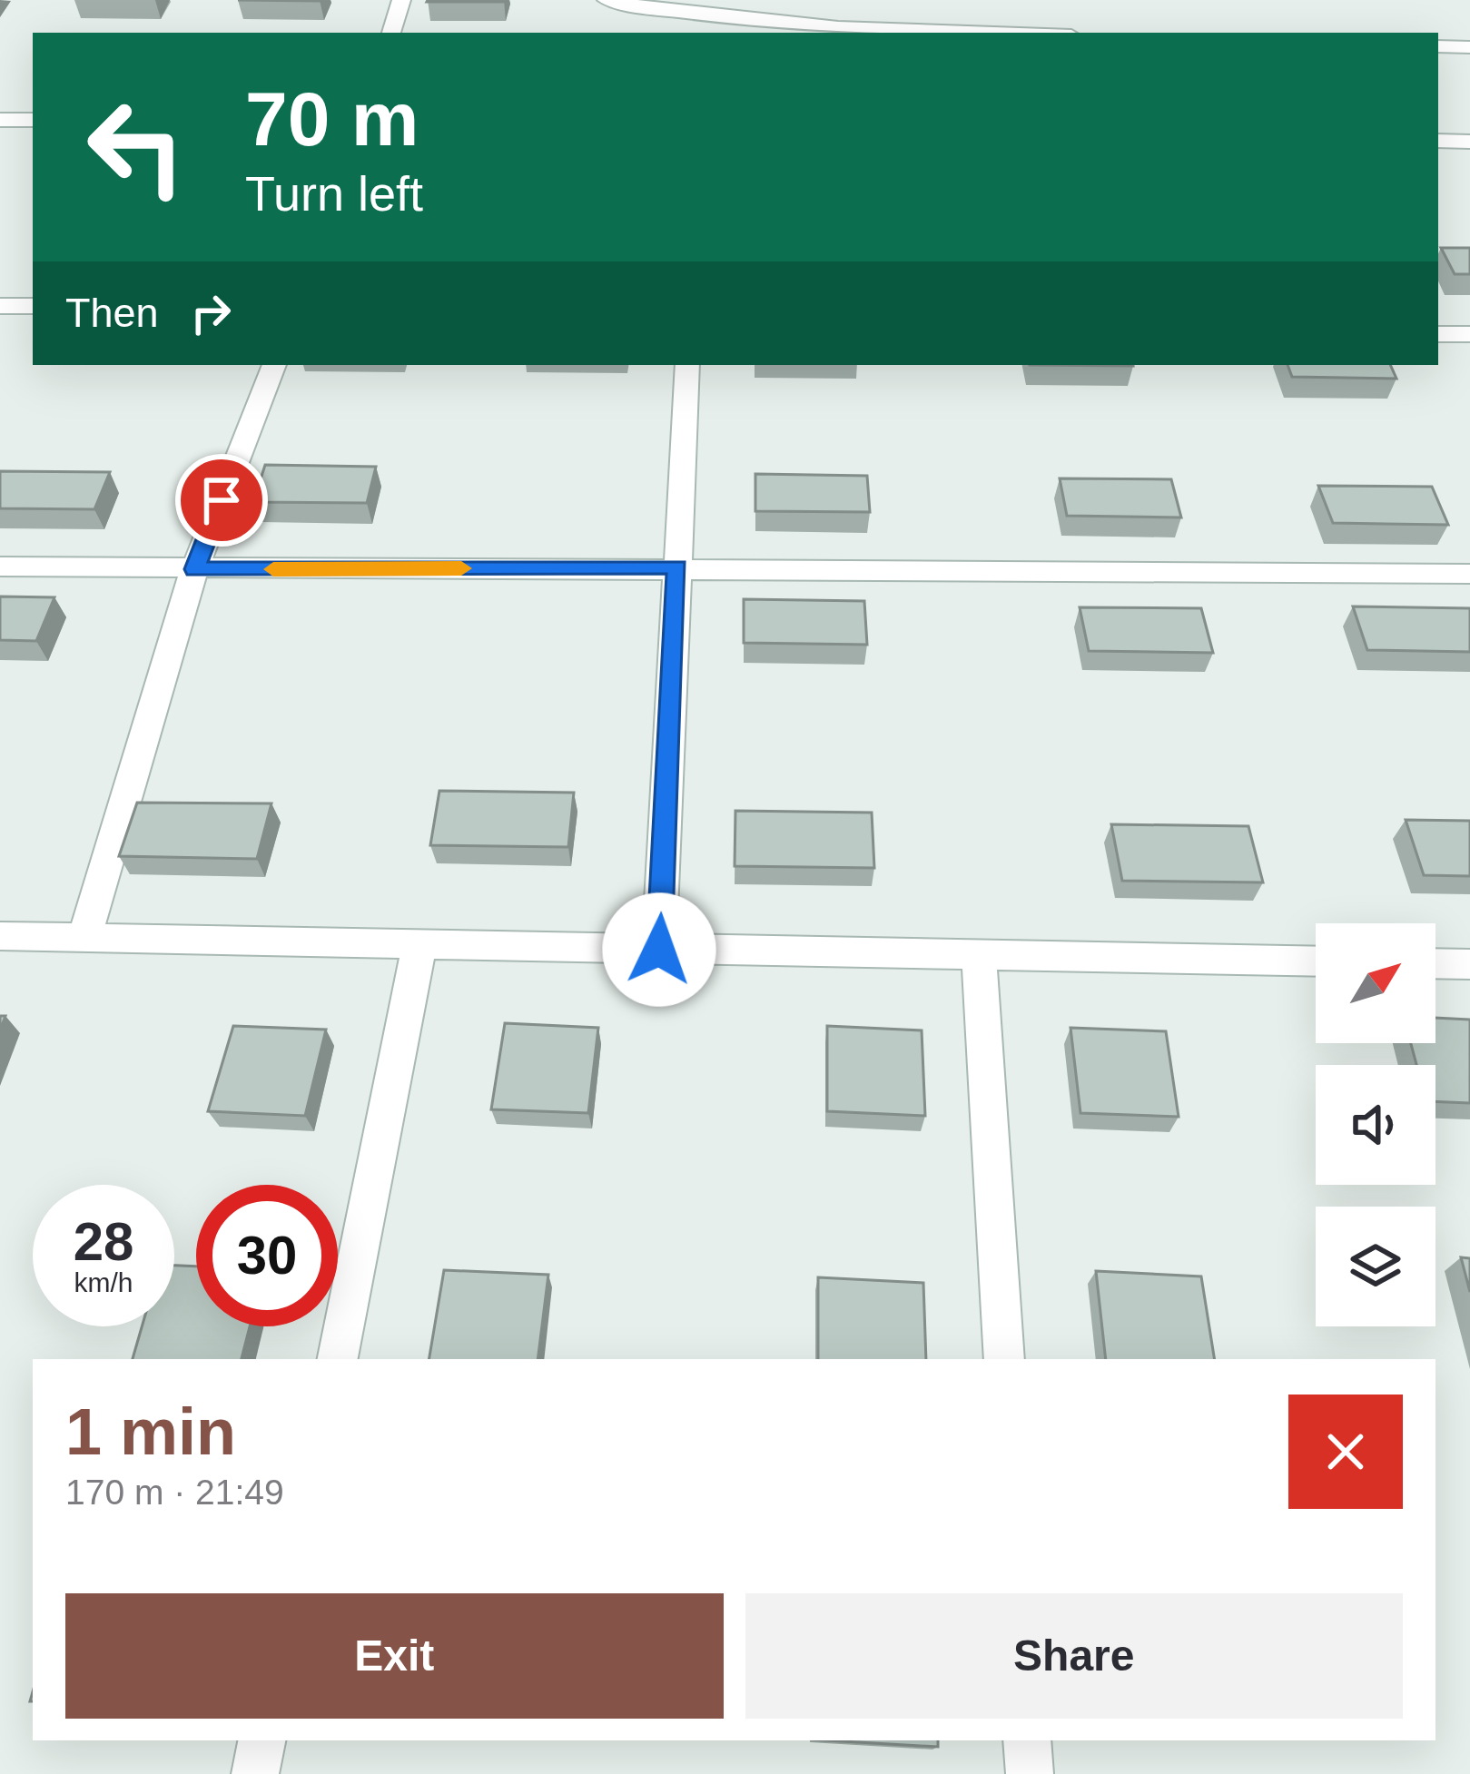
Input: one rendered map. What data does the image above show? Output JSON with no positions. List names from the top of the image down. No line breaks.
{"north":"top right","page":{"turn":["70 m","Turn left"],"then":"Then","speed":"28 km/h","limit":"30","heading":["1 min","170 m · 21:49"],"buttons":["Exit","Share"]}}
